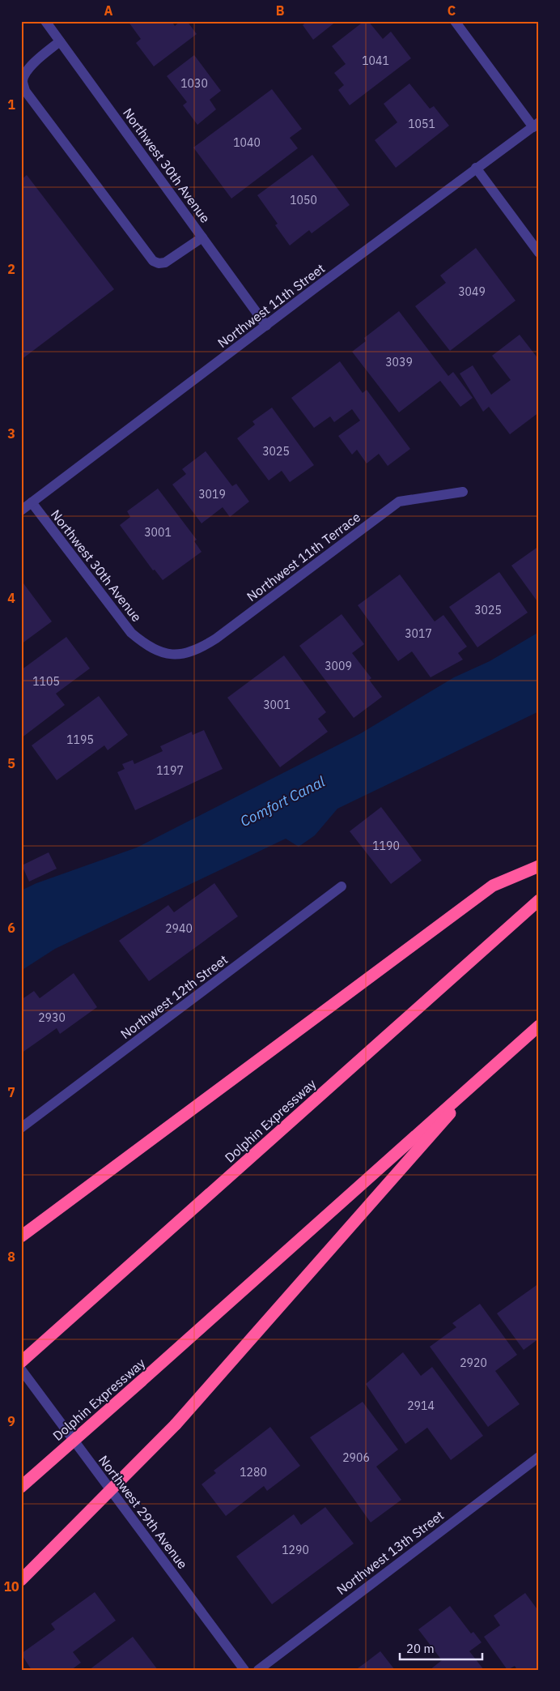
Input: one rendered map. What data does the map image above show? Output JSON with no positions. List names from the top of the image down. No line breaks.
{"streets":{"highway":["Dolphin Expressway"],"street":["Northwest 30th Avenue","Northwest 11th Street","Northwest 11th Terrace","Northwest 12th Street","Northwest 29th Avenue","Northwest 13th Street"]},"crossings":[["Northwest 30th Avenue","Northwest 11th Street"],["Northwest 30th Avenue","Northwest 11th Terrace"]],"water":["Comfort Canal"],"house_numbers":["1041","1030","1051","1040","1050","3049","3039","3025","3019","3001","3025","3017","3009","1105","3001","1195","1197","1190","2940","2930","2920","2914","2906","1280","1290"],"scale_bar":"20 m","grid":{"columns":["A","B","C"],"rows":["1","2","3","4","5","6","7","8","9","10"]}}
